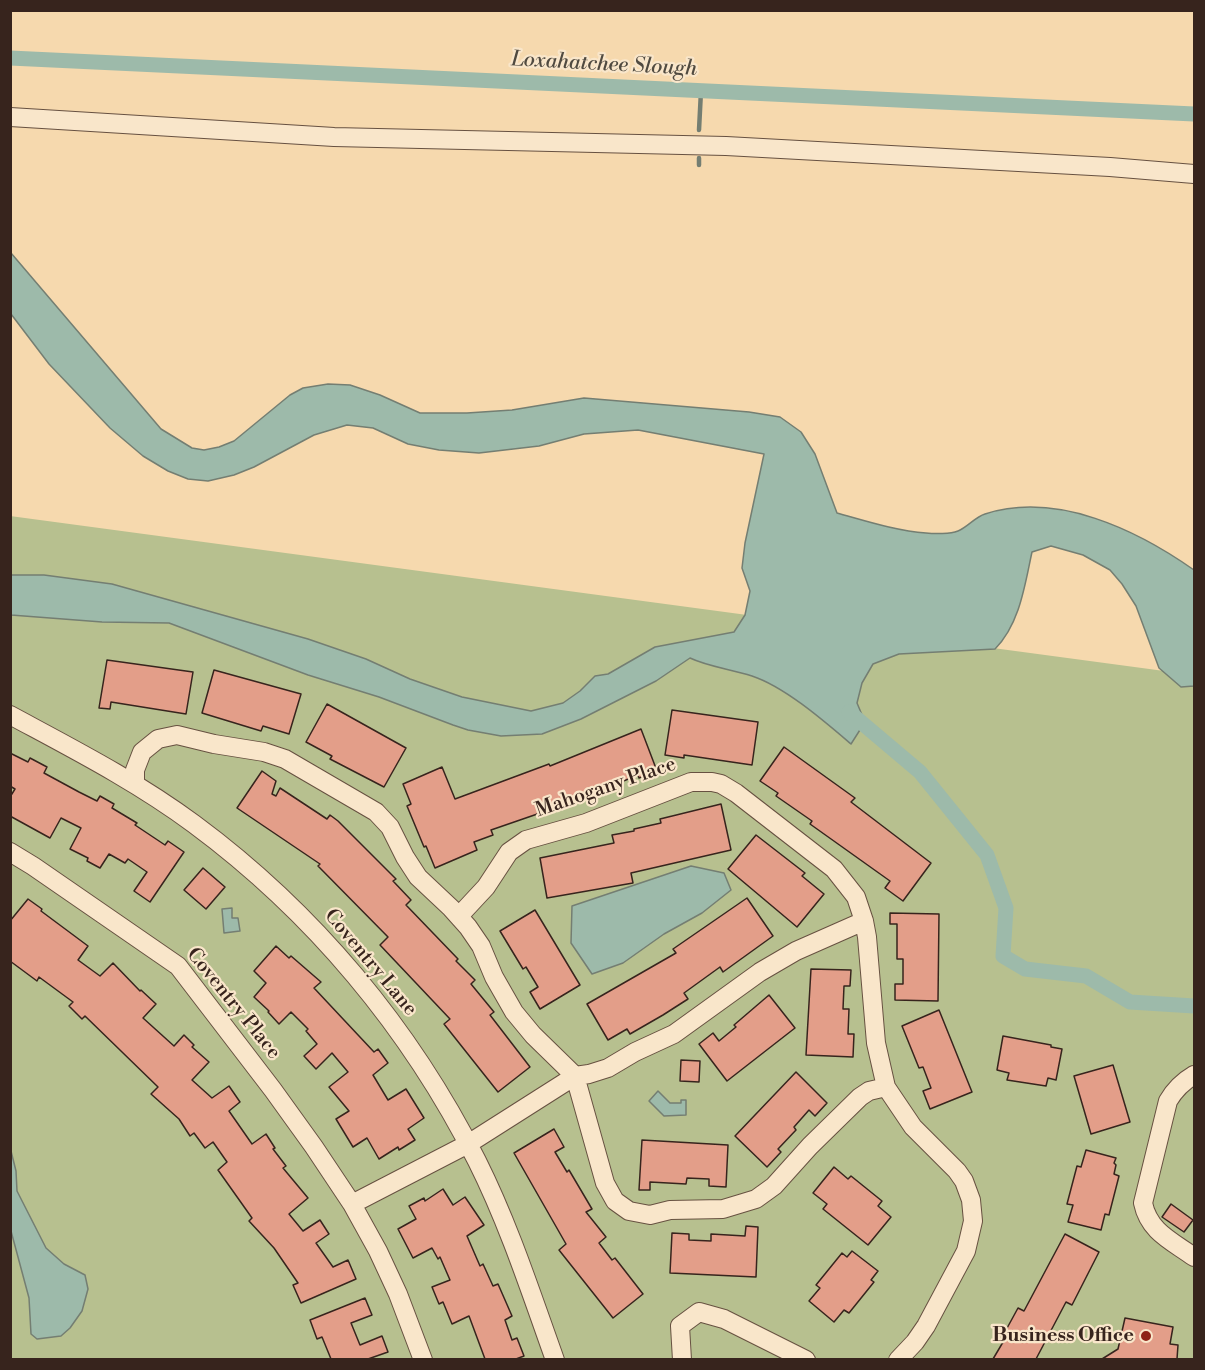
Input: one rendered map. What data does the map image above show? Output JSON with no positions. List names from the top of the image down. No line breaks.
{"streets":{"street":["Mahogany Place","Coventry Lane","Coventry Place"]},"water":["Loxahatchee Slough"],"places":["Business Office"]}
